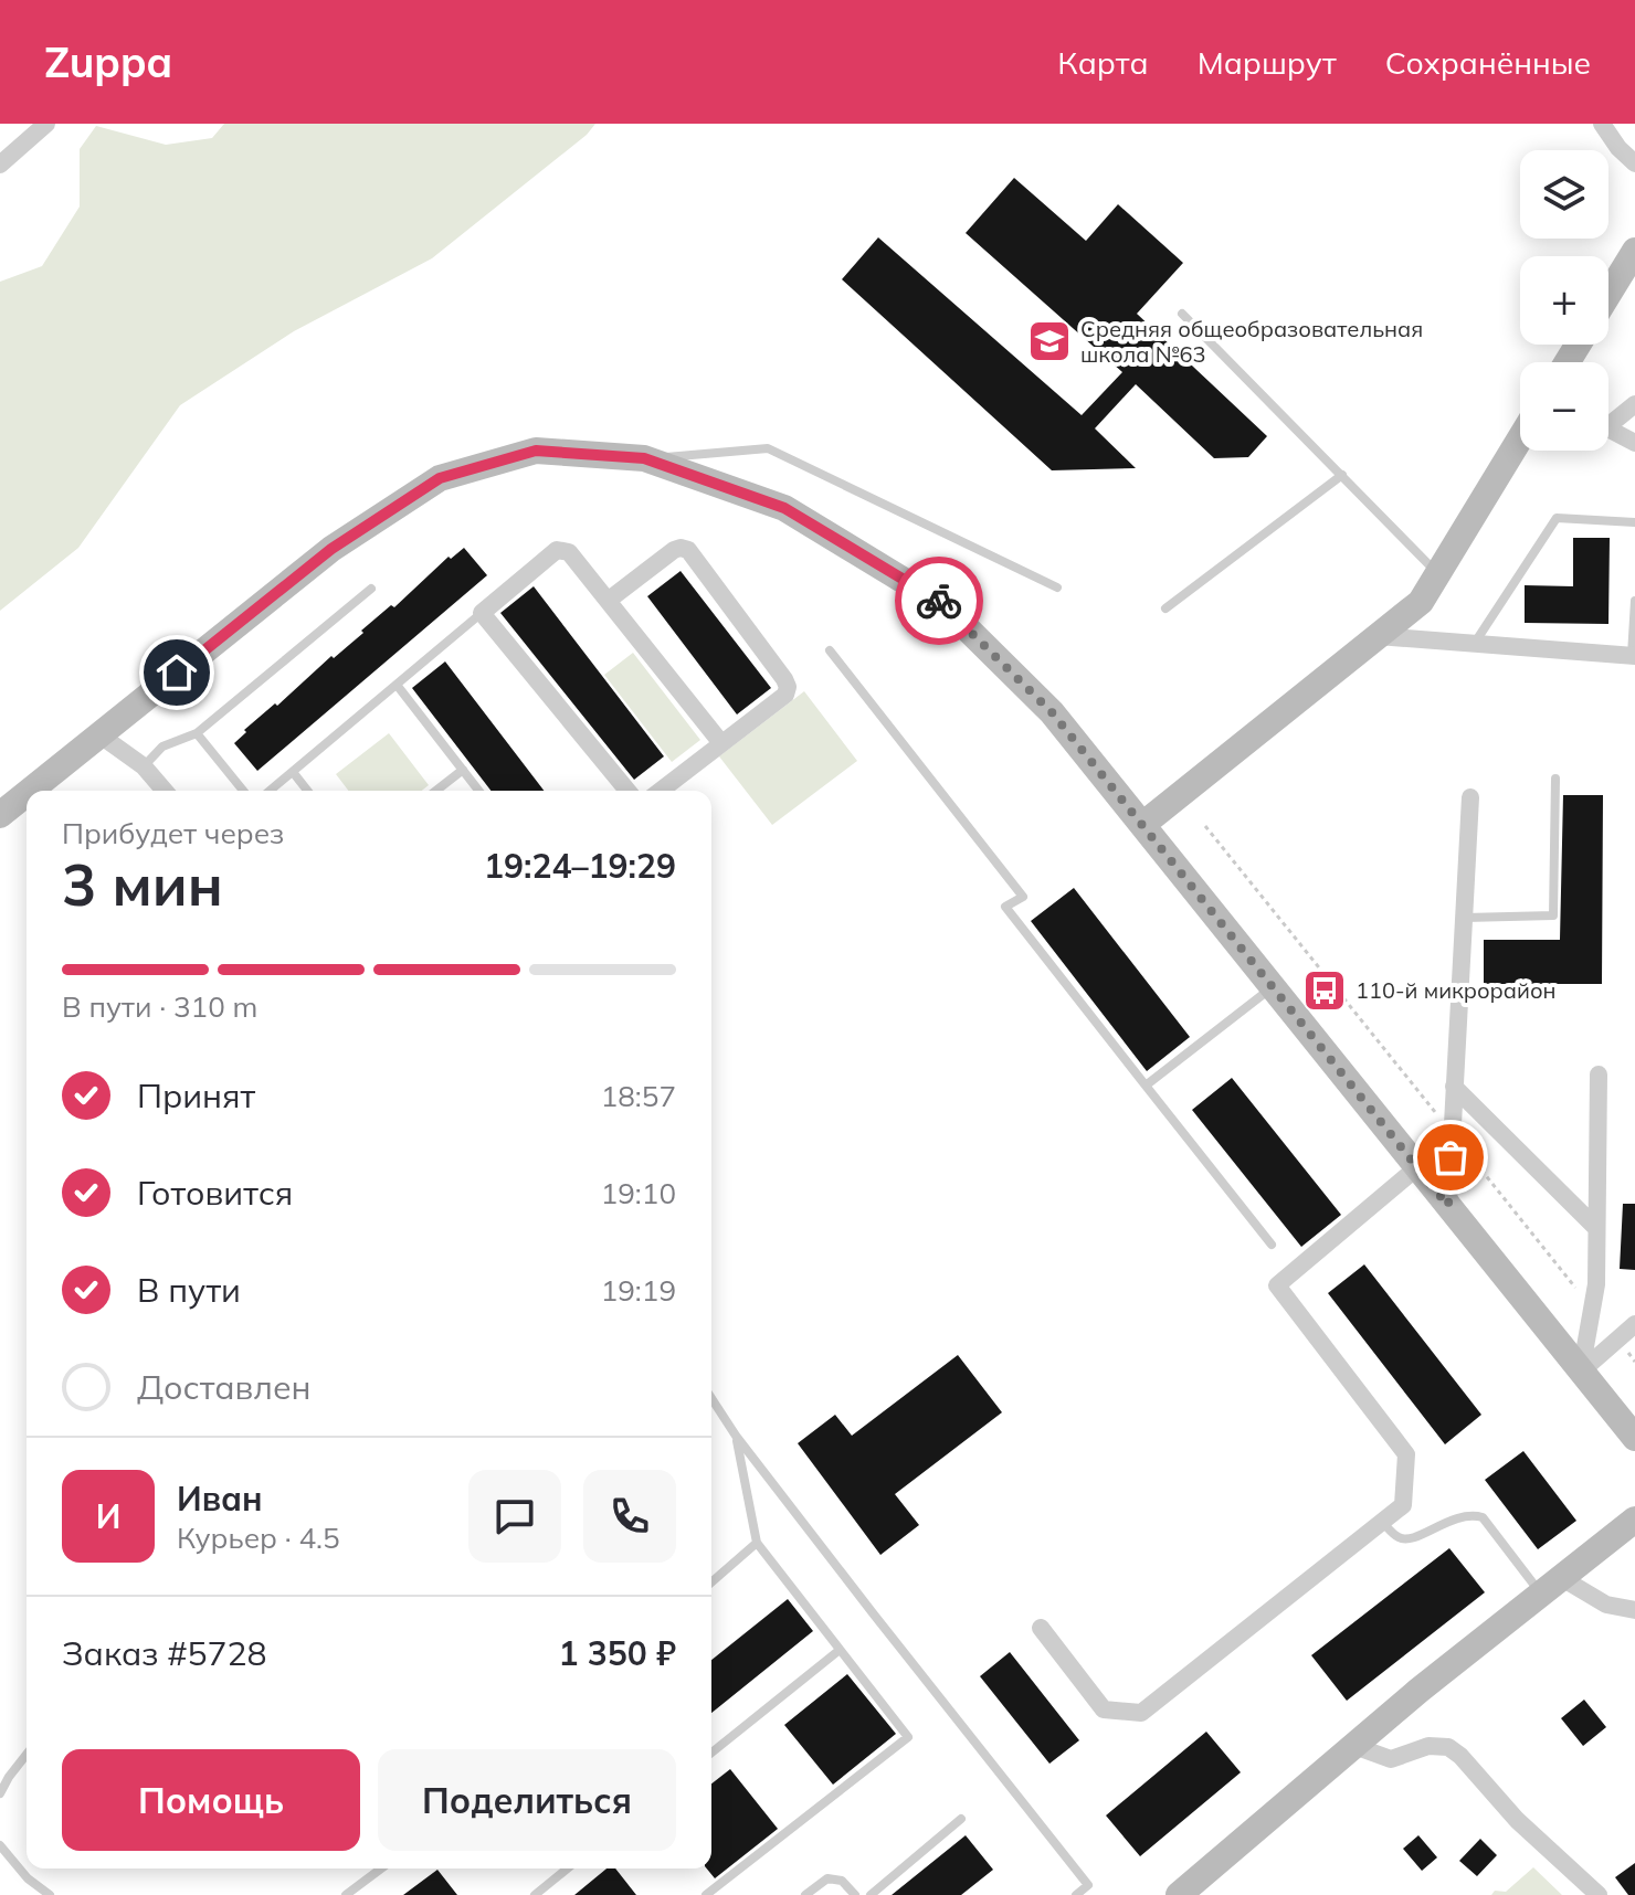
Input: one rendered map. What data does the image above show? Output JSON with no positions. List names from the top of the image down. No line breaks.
{"places":{"school or university":["Средняя общеобразовательная школа №63"],"bus stop":["110-й микрорайон"]},"page":{"header":"Zuppa","nav":["Карта","Маршрут","Сохранённые"],"map_buttons":["+","−"],"heading":["3 мин","Прибудет через","19:24–19:29"],"panel":["Иван","Курьер · 4.5","Заказ #5728","1 350 ₽"],"bar":"В пути · 310 m","list":[["Принят","18:57"],["Готовится","19:10"],["В пути","19:19"],"Доставлен"],"round":"И","buttons":["Помощь","Поделиться"]}}
